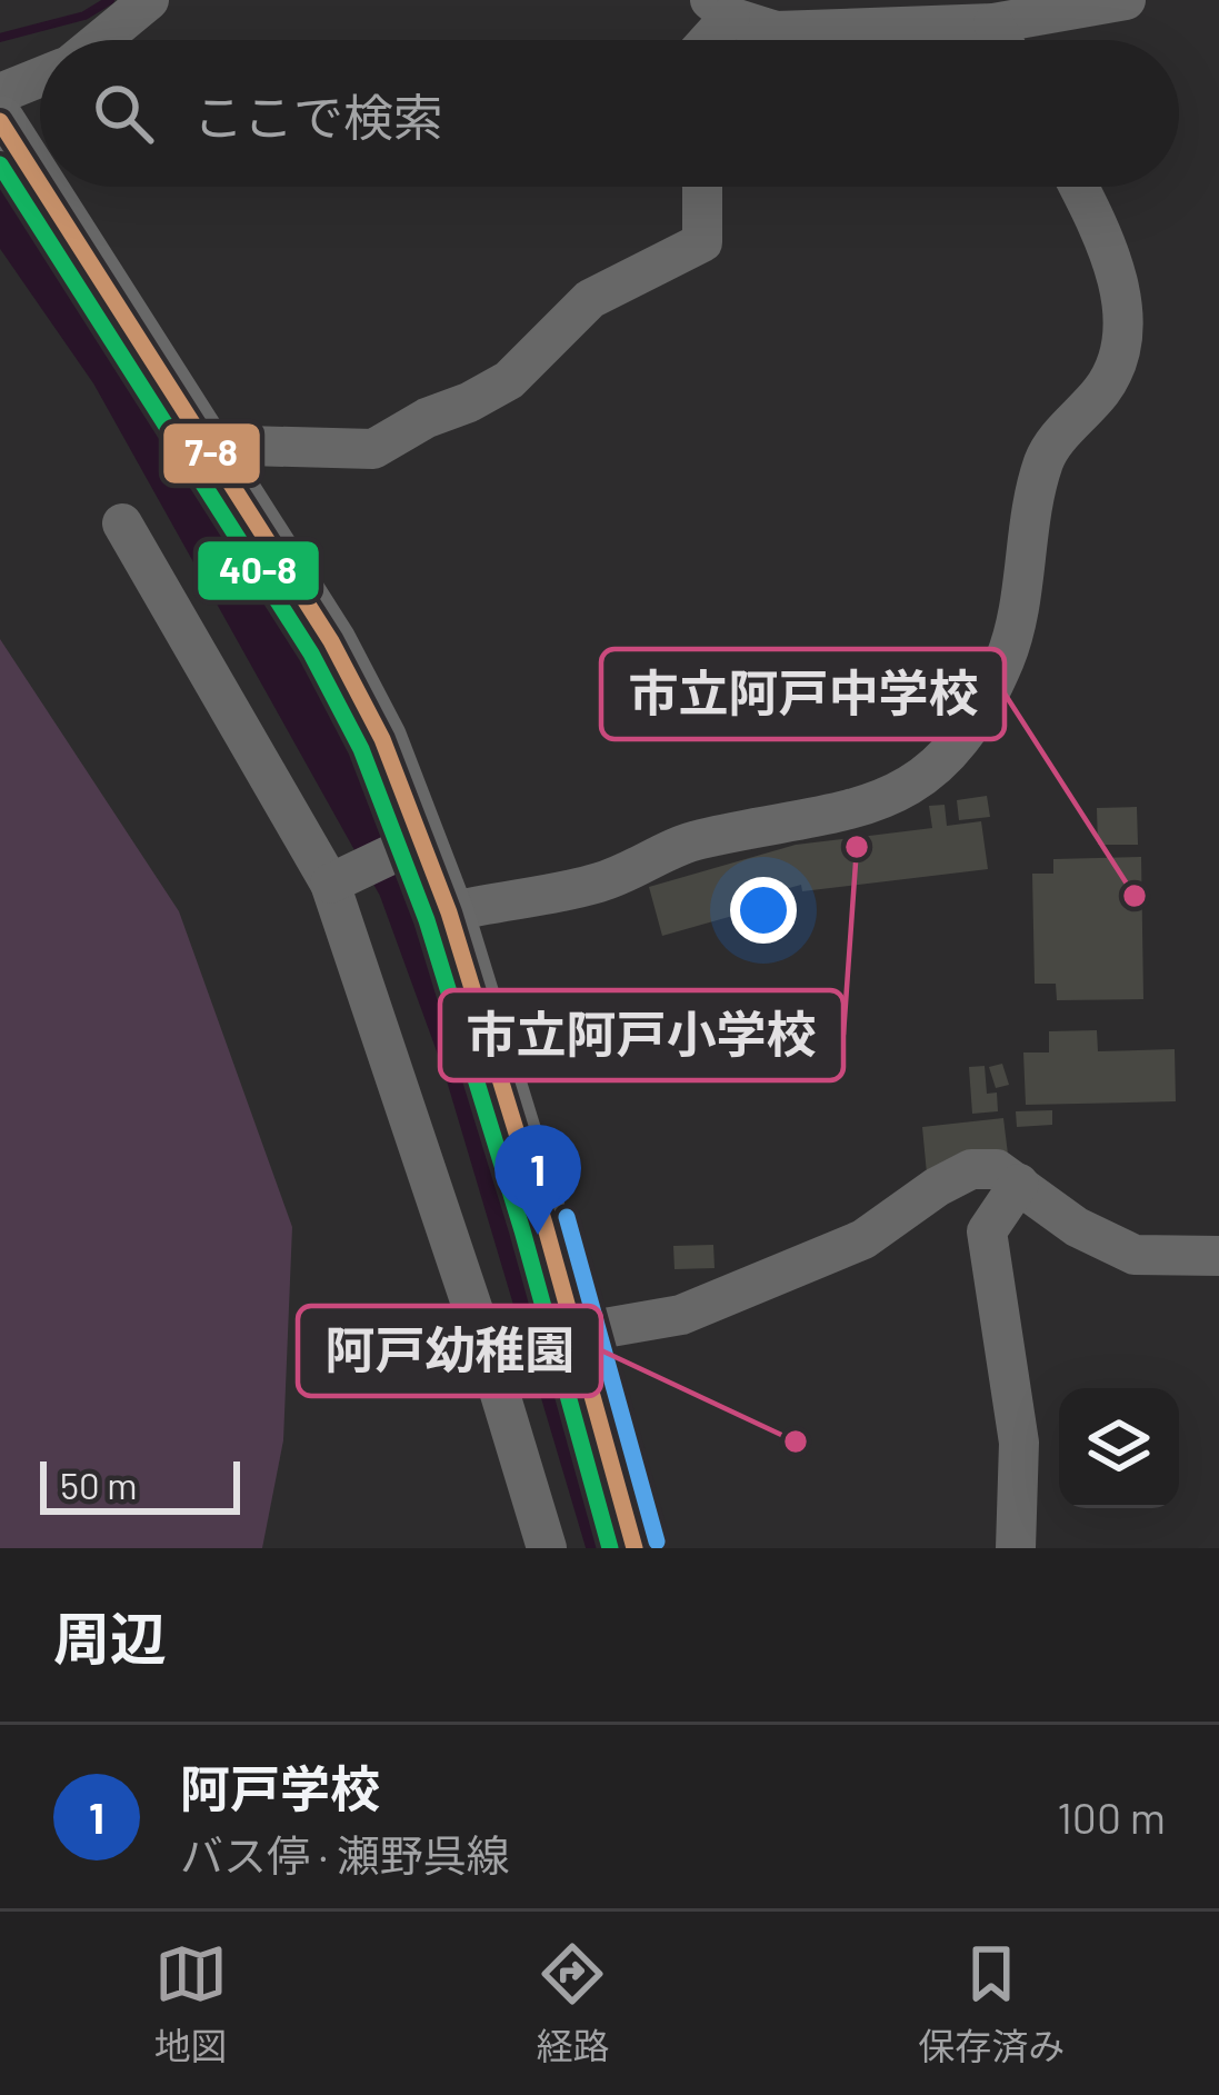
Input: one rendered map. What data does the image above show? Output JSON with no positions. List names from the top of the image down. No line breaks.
{"places":["市立阿戸小学校","市立阿戸中学校","阿戸幼稚園"],"lines":["transit line 7-8","transit line 40-8"],"scale_bar":"50 m","page":{"search":"ここで検索","pins":"1","scale":"50 m","heading":"周辺","list":[{"mark":"1","name":"阿戸学校","note":"バス停 · 瀬野呉線","value":"100 m"}],"nav":["地図","経路","保存済み"]}}
